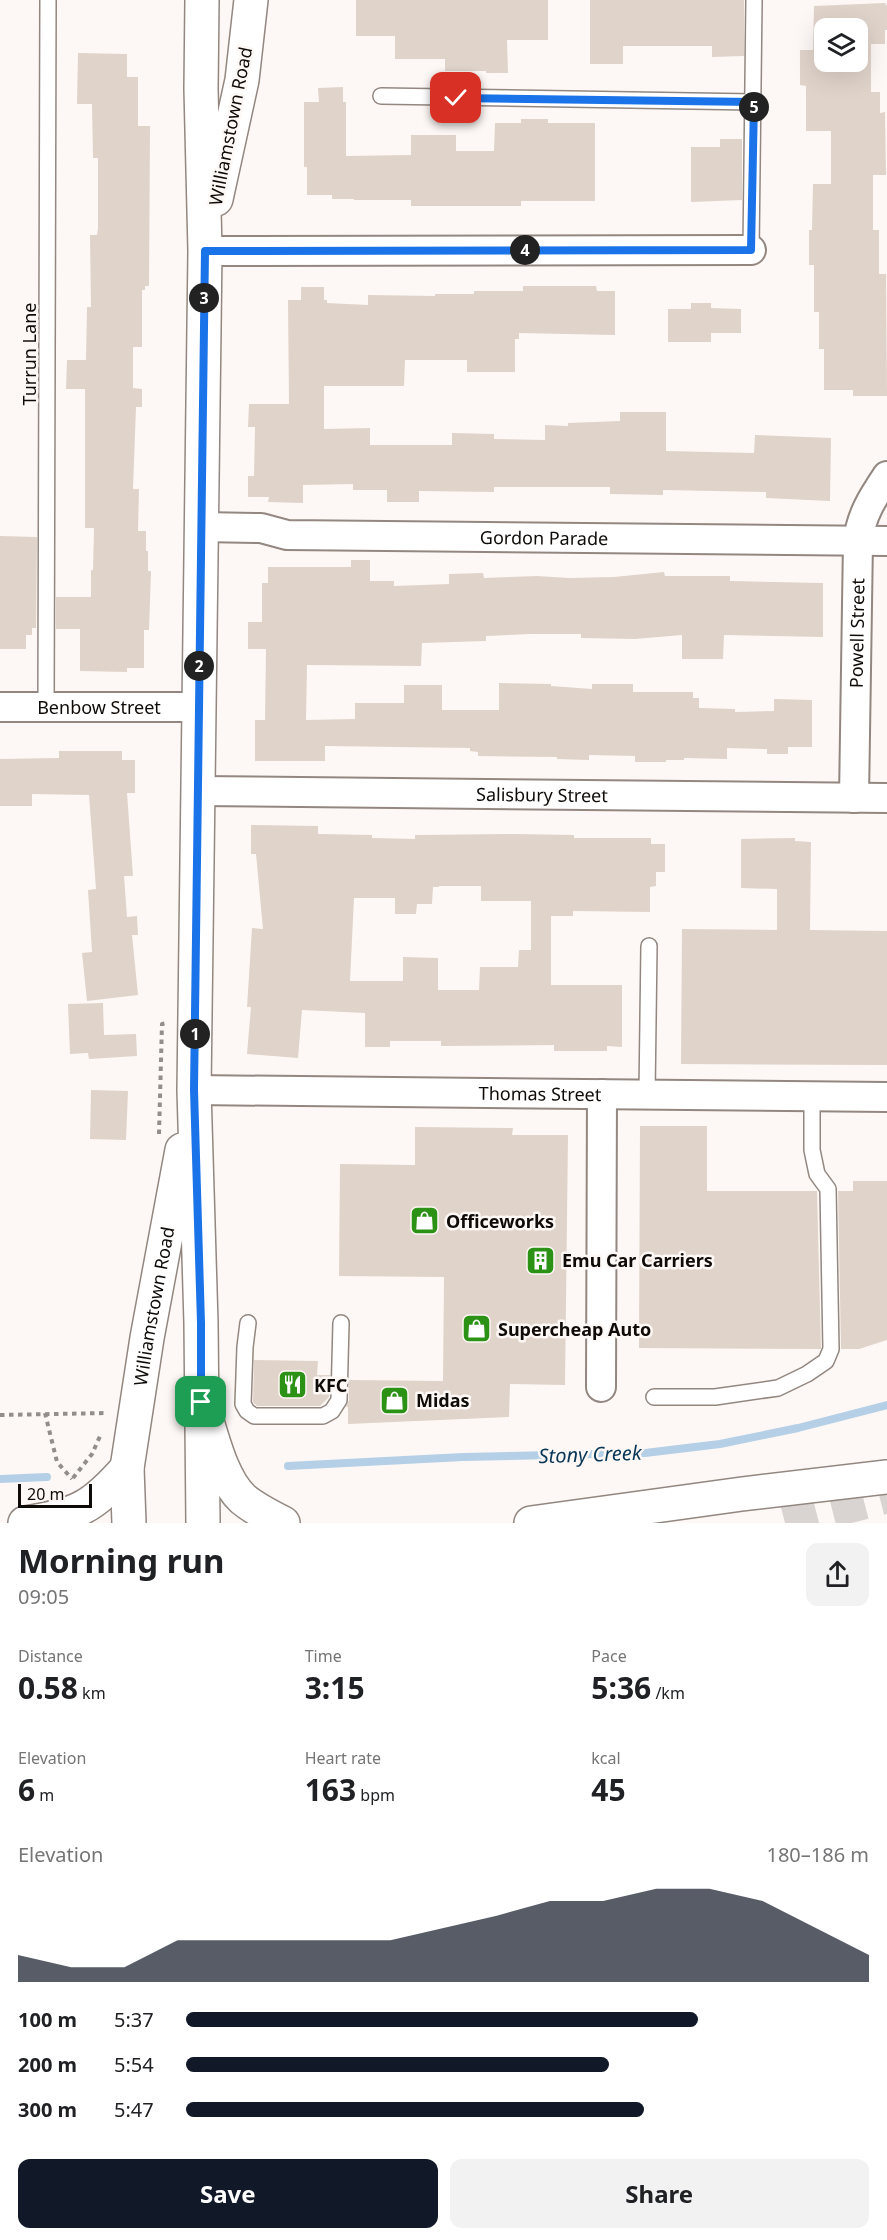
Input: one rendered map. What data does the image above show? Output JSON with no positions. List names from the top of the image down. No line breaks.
{"streets":{"main road":["Williamstown Road"],"street":["Gordon Parade","Powell Street","Benbow Street","Salisbury Street","Thomas Street"],"lane":["Turrun Lane"]},"crossings":[["Williamstown Road","Gordon Parade"],["Williamstown Road","Benbow Street"],["Williamstown Road","Salisbury Street"],["Williamstown Road","Thomas Street"],["Turrun Lane","Benbow Street"],["Gordon Parade","Powell Street"],["Powell Street","Salisbury Street"]],"water":["Stony Creek"],"places":{"shop":["Officeworks","Supercheap Auto","Midas"],"building":["Emu Car Carriers"],"restaurant":["KFC"]},"scale_bar":"20 m","page":{"pins":["5","4","3","2","1"],"scale":"20 m","heading":["Morning run","09:05"],"stats":[["Distance","0.58 km"],["Time","3:15"],["Pace","5:36 /km"],["Elevation","6 m"],["Heart rate","163 bpm"],["kcal","45"]],"chart":["Elevation","180–186 m"],"list":[{"name":"100 m","note":"5:37"},{"name":"200 m","note":"5:54"},{"name":"300 m","note":"5:47"}],"buttons":["Save","Share"]}}
